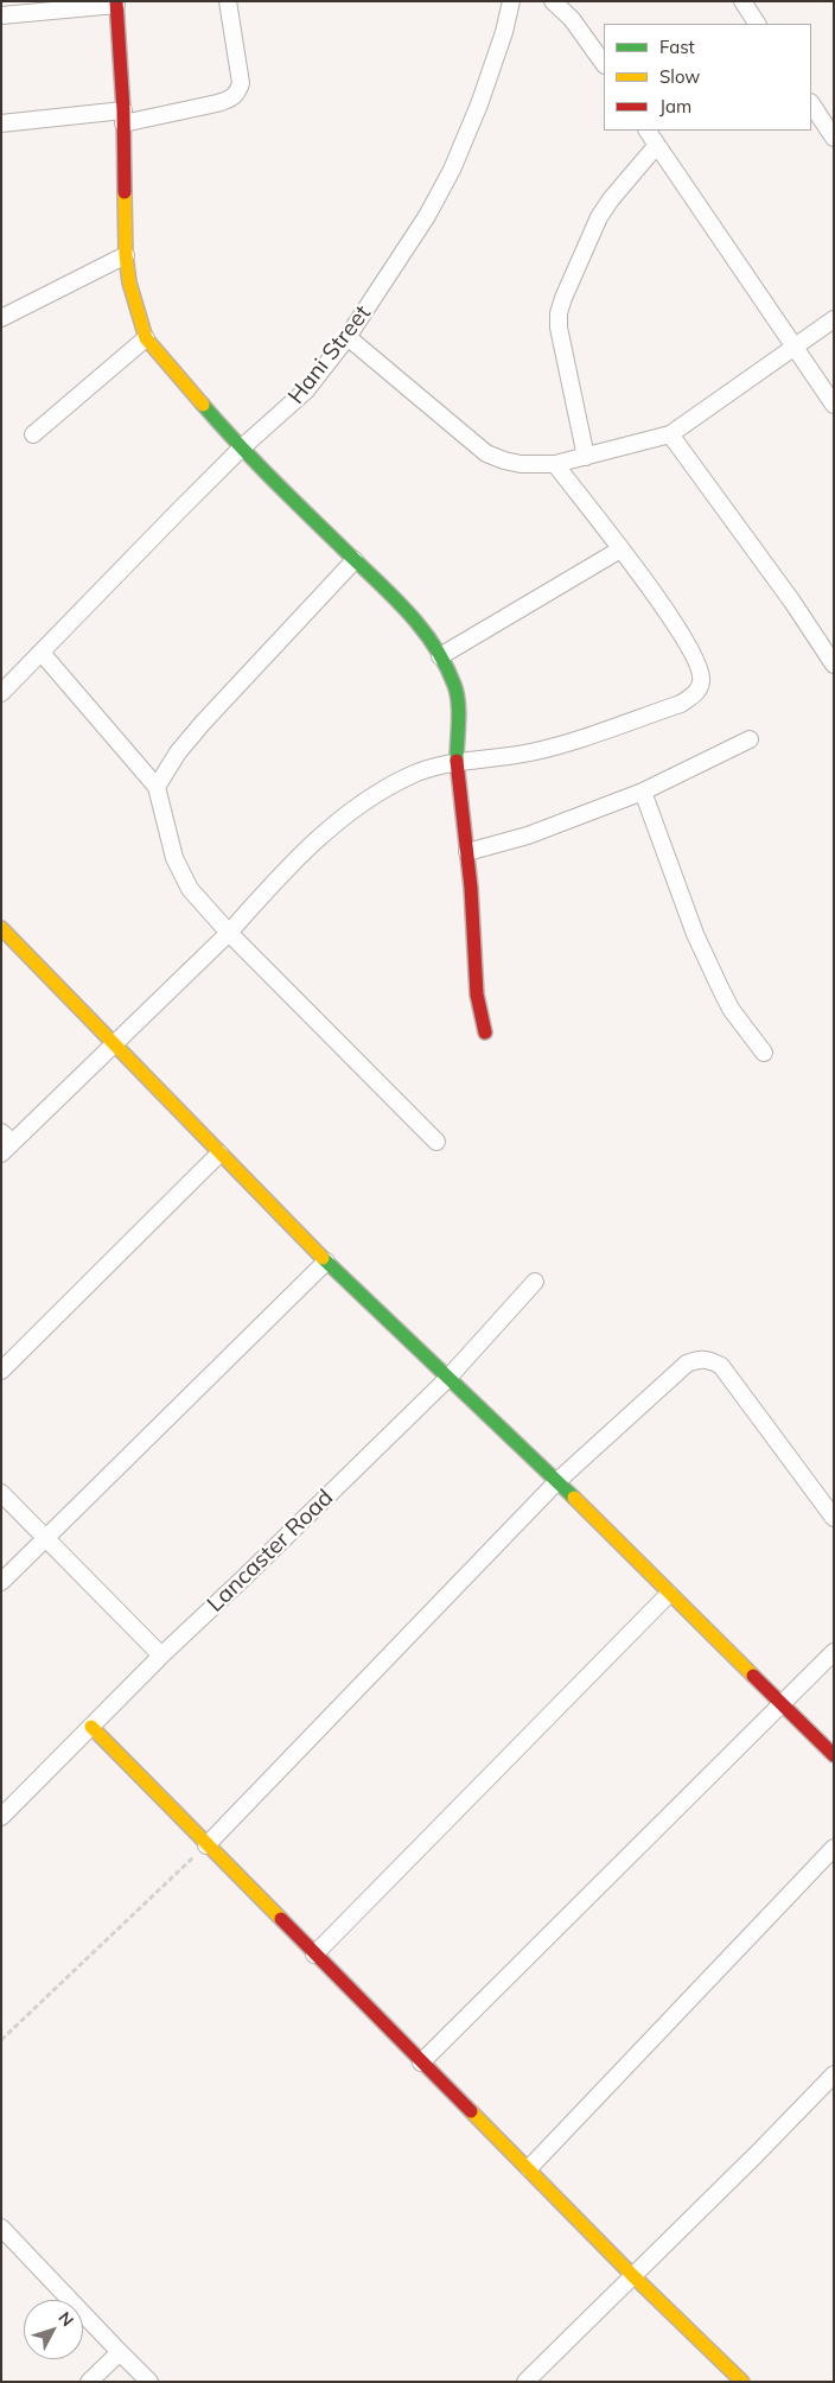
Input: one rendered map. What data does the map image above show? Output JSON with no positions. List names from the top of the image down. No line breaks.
{"streets":{"street":["Hani Street","Lancaster Road"]},"legend":["Fast","Slow","Jam"],"north":"top right"}
